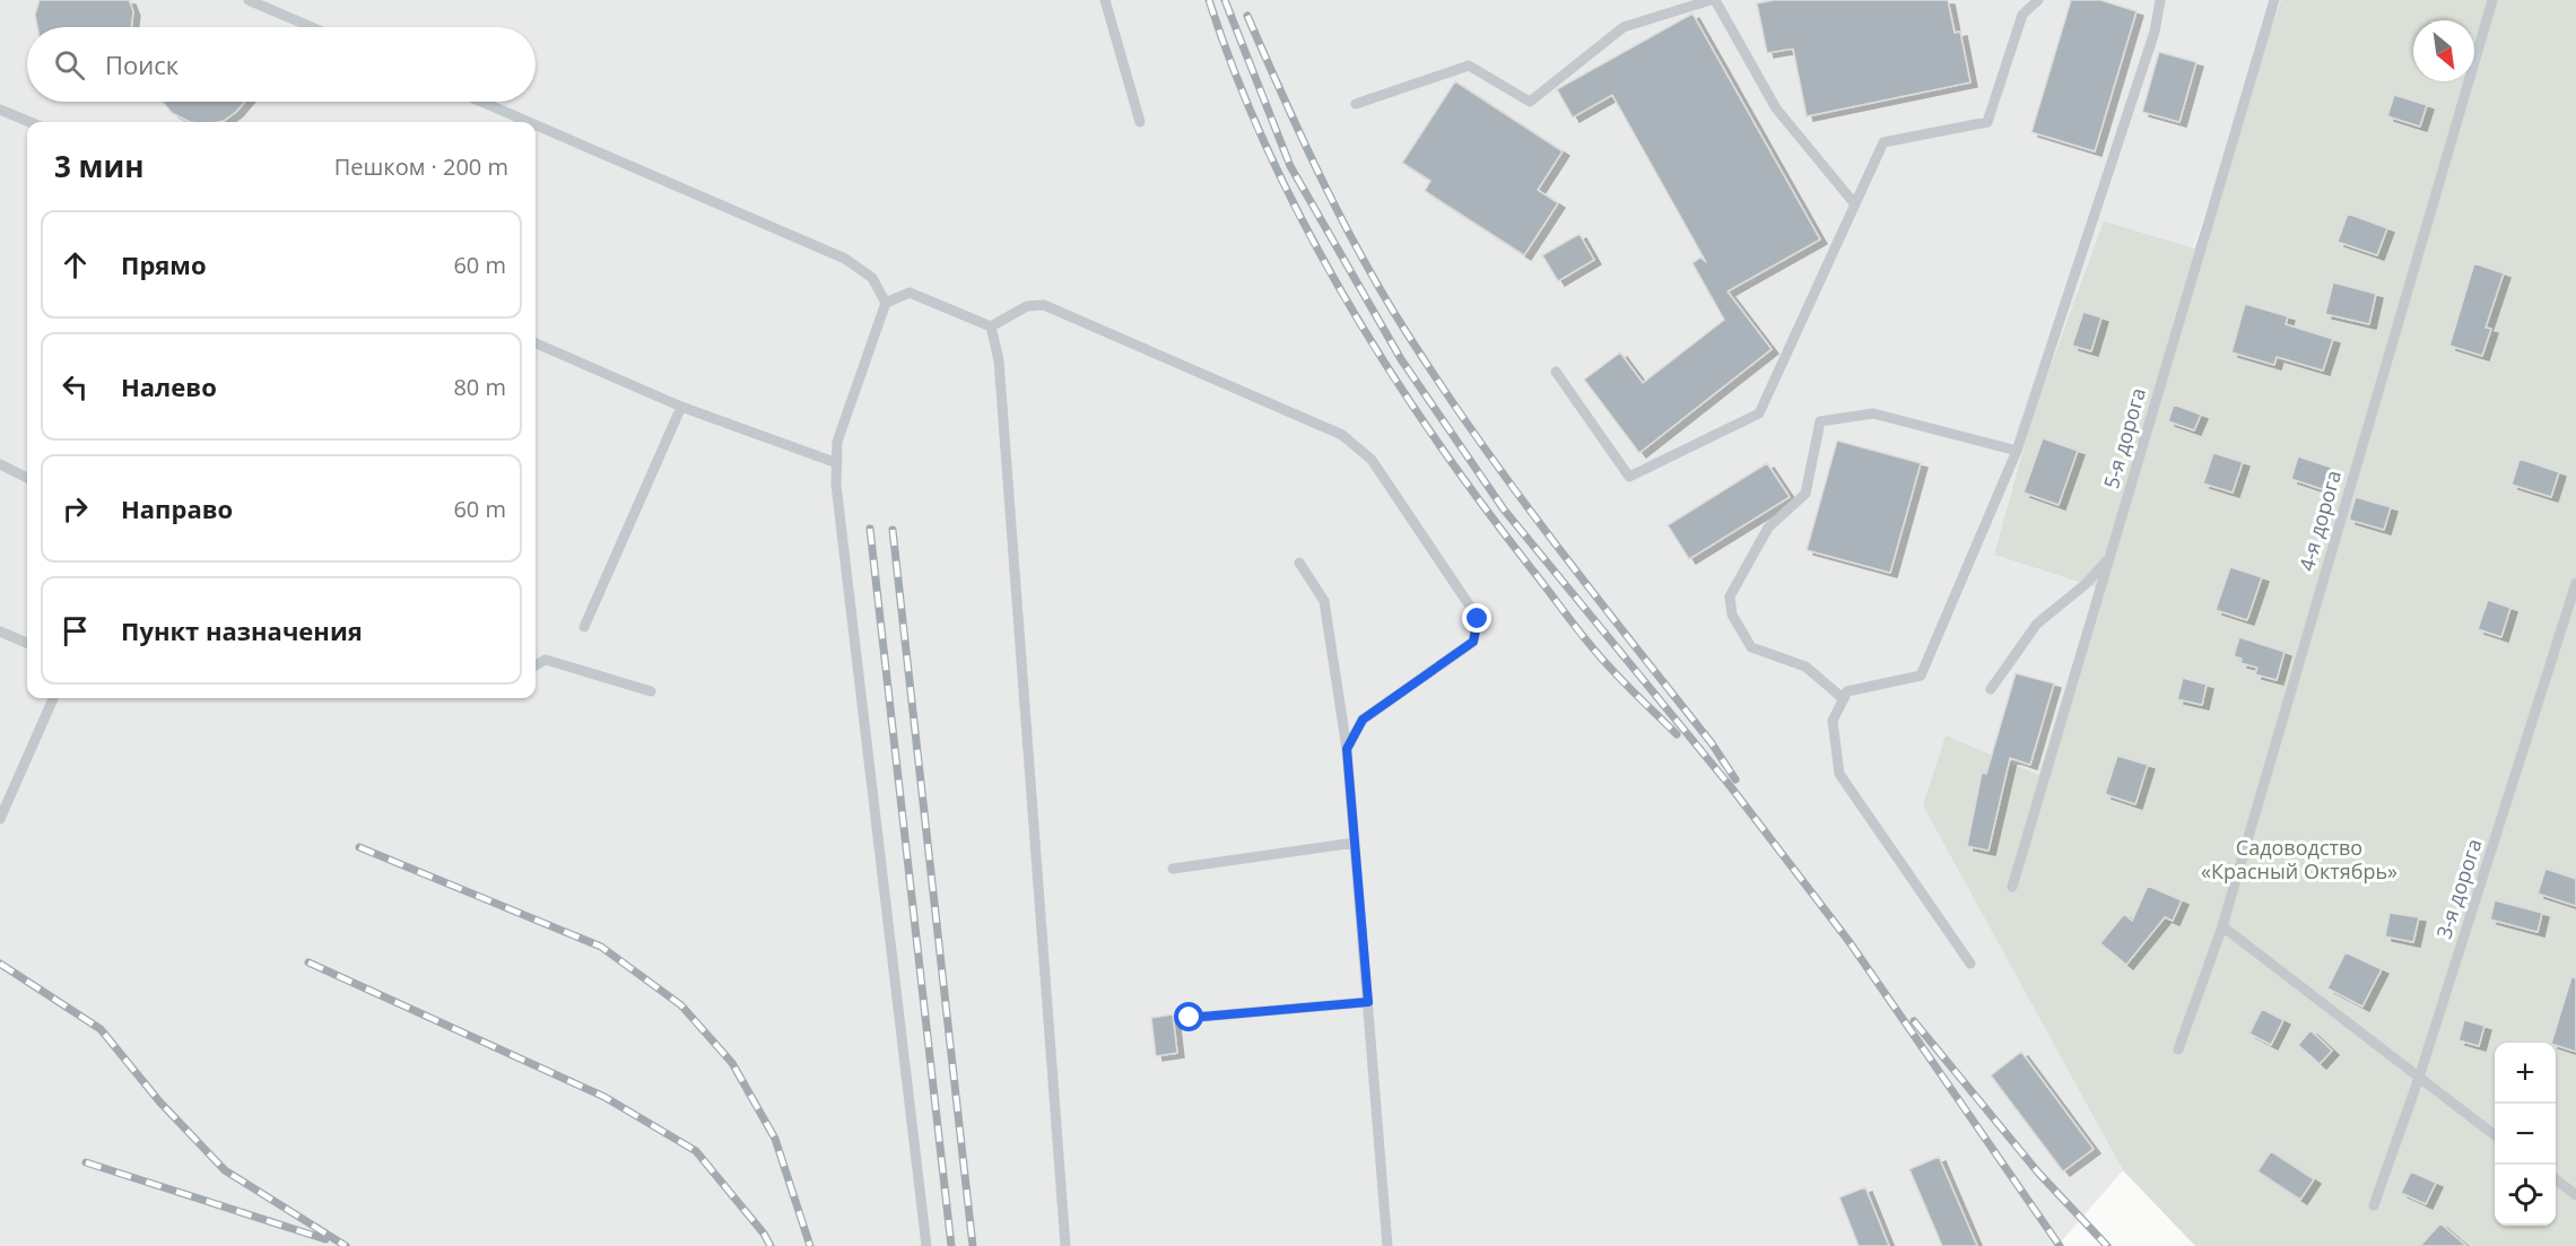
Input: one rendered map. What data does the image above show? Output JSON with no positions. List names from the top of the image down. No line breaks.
{"streets":{"lane":["5-я дорога","4-я дорога","3-я дорога"]},"parks":["Садоводство «Красный Октябрь»"],"north":"bottom right","page":{"search":"Поиск","heading":["3 мин","Пешком · 200 m"],"list":[["Прямо","60 m"],["Налево","80 m"],["Направо","60 m"],"Пункт назначения"],"map_buttons":["+","−"]}}
